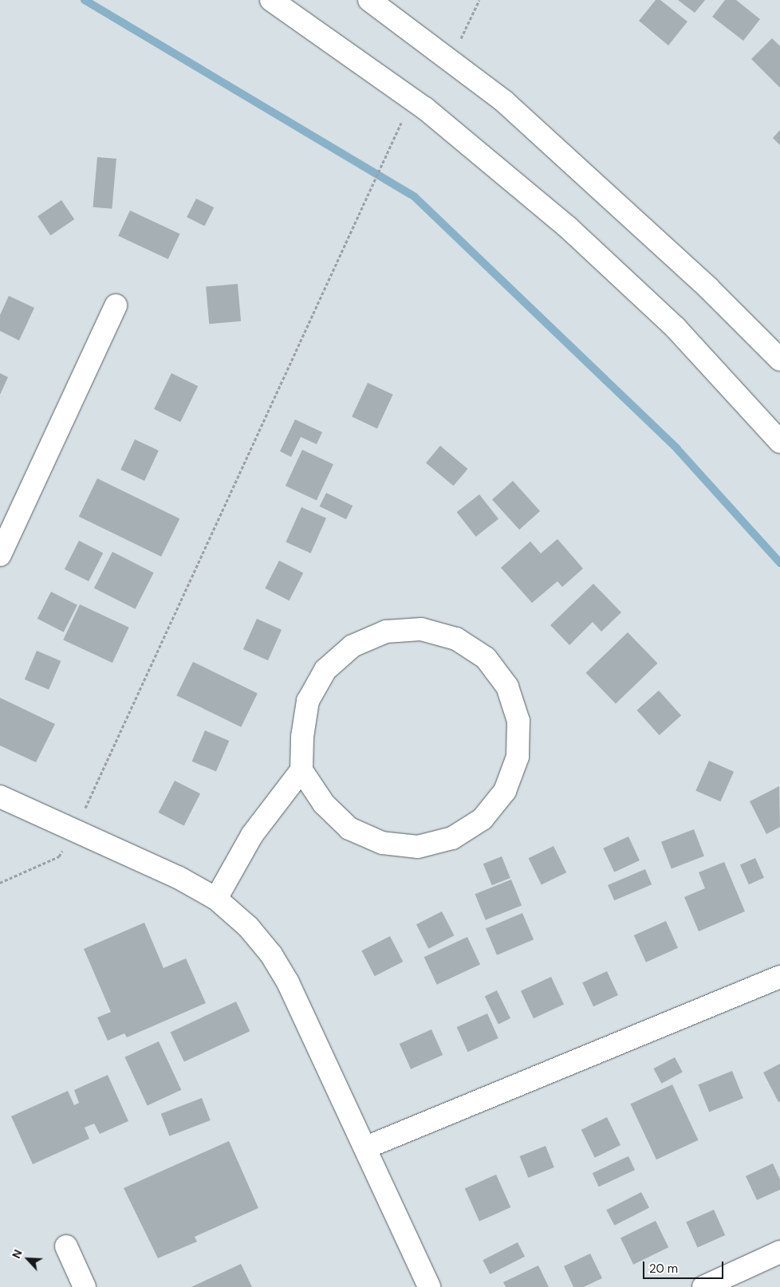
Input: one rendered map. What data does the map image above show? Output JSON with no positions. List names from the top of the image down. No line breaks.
{"scale_bar":"20 m","north":"top left"}
